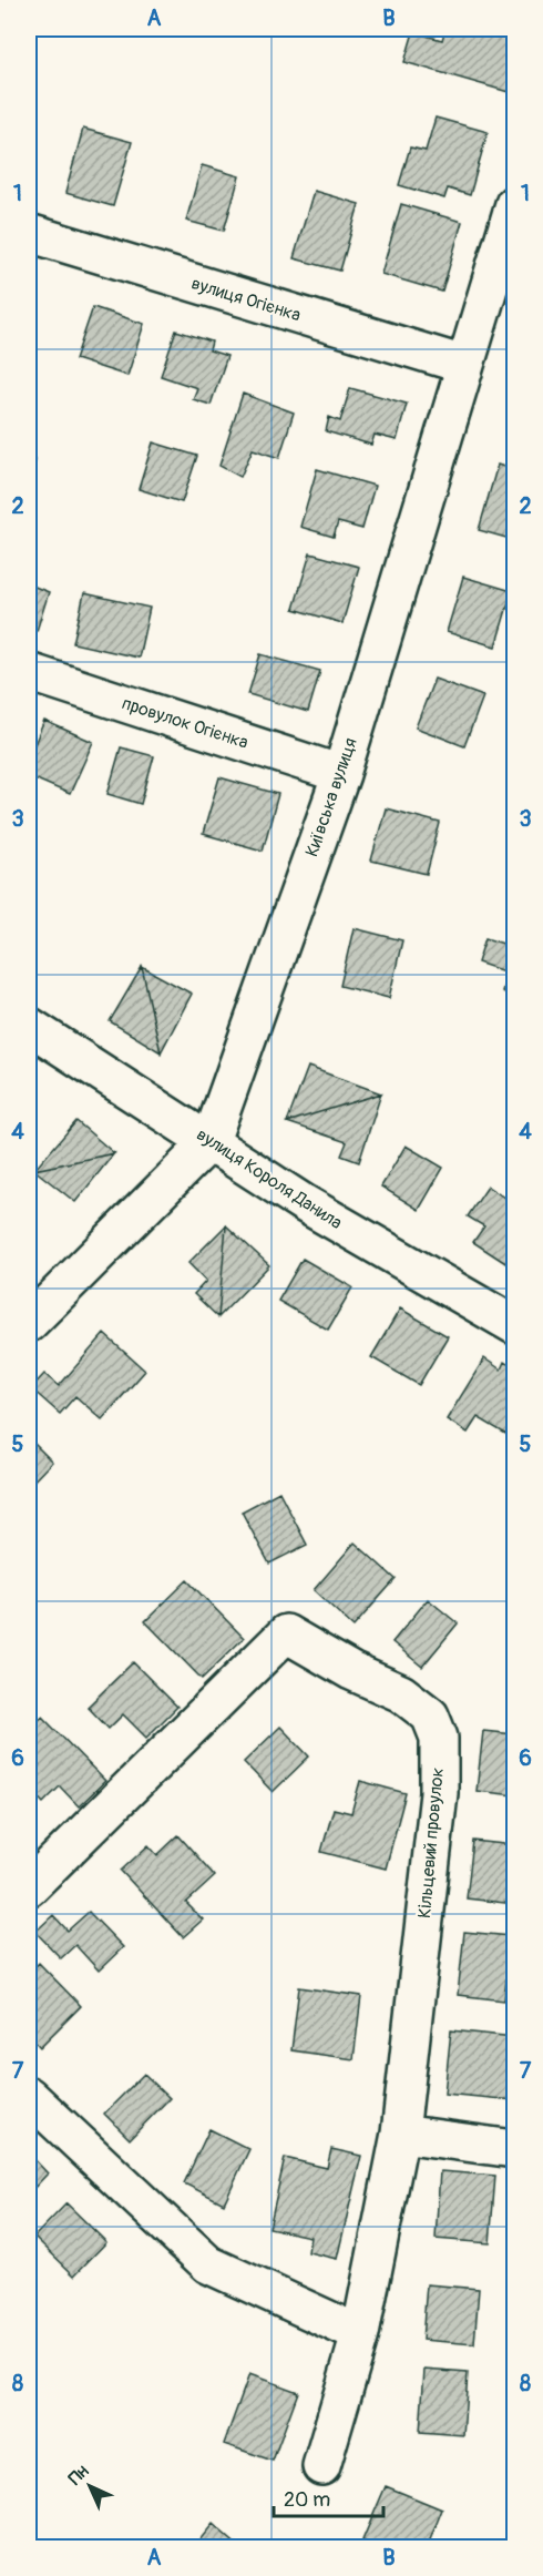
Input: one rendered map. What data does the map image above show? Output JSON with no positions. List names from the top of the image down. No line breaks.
{"streets":{"street":["вулиця Огієнка","провулок Огієнка","Київська вулиця","вулиця Короля Данила","Кільцевий провулок"]},"crossings":[["вулиця Огієнка","Київська вулиця"],["провулок Огієнка","Київська вулиця"],["Київська вулиця","вулиця Короля Данила"]],"scale_bar":"20 m","north":"top left","grid":{"columns":["A","B"],"rows":["1","2","3","4","5","6","7","8"]}}
